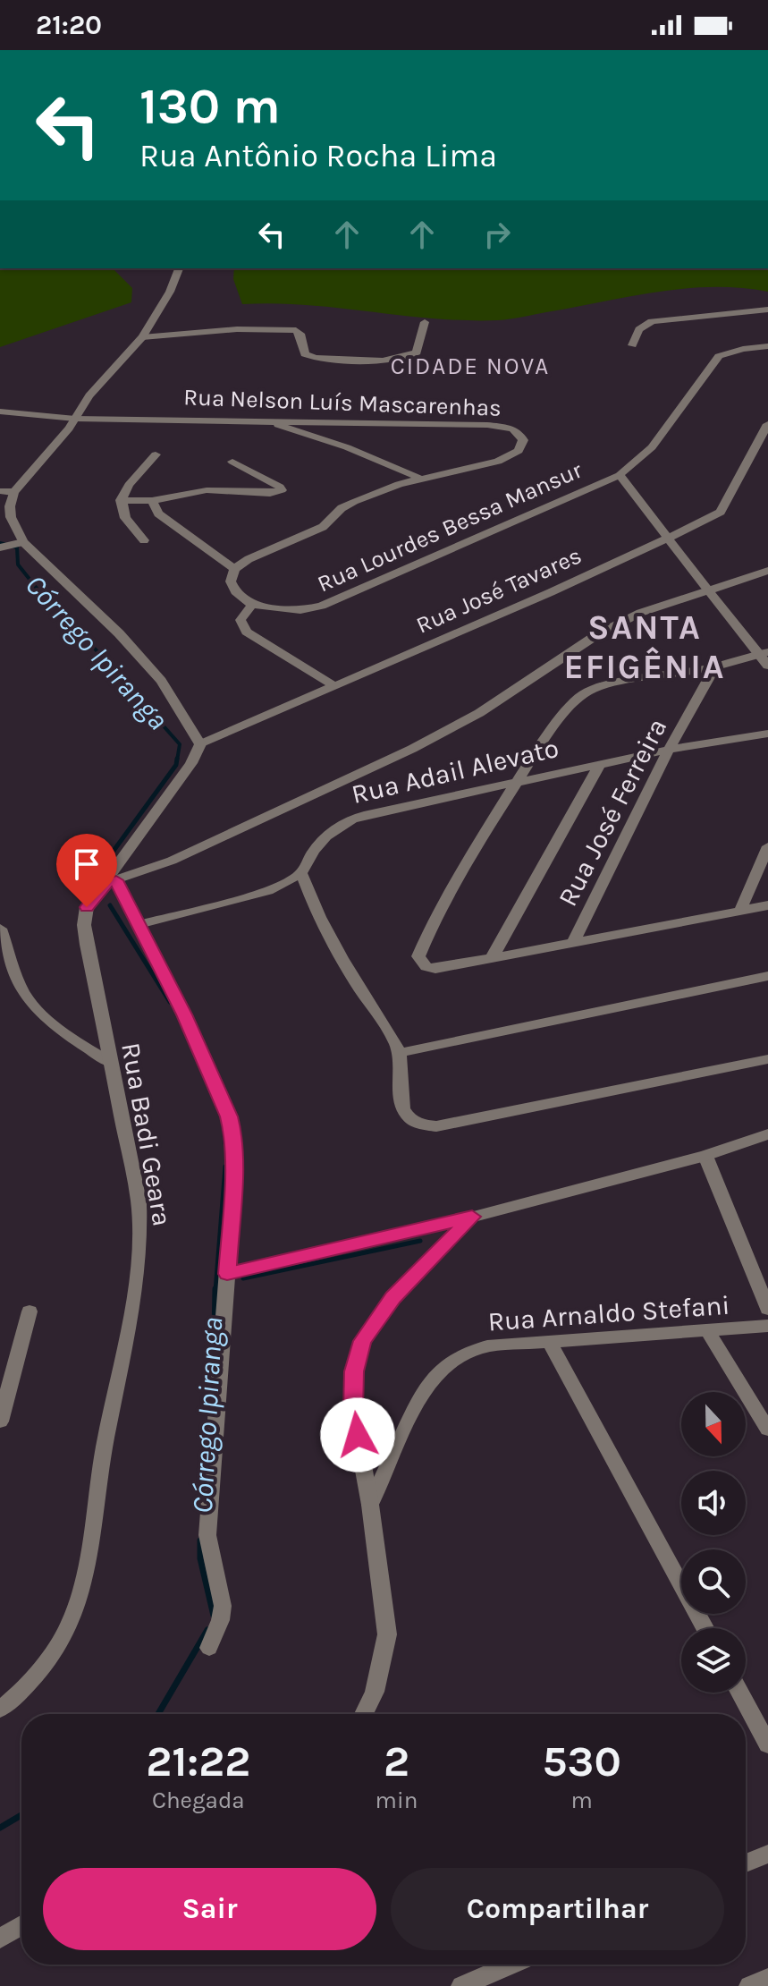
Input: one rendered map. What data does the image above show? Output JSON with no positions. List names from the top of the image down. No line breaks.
{"streets":{"street":["Rua Nelson Luís Mascarenhas","Rua Lourdes Bessa Mansur","Rua José Tavares","Rua Adail Alevato","Rua José Ferreira","Rua Badi Geara","Rua Arnaldo Stefani"]},"crossings":[["Rua José Tavares","Rua Badi Geara"],["Rua Adail Alevato","Rua José Ferreira"]],"districts":["CIDADE NOVA","SANTA EFIGÊNIA"],"water":["Córrego Ipiranga"],"north":"bottom","page":{"status":"21:20","turn":["130 m","Rua Antônio Rocha Lima"],"eta":["21:22","Chegada","2","min","530","m"],"buttons":["Sair","Compartilhar"]}}
